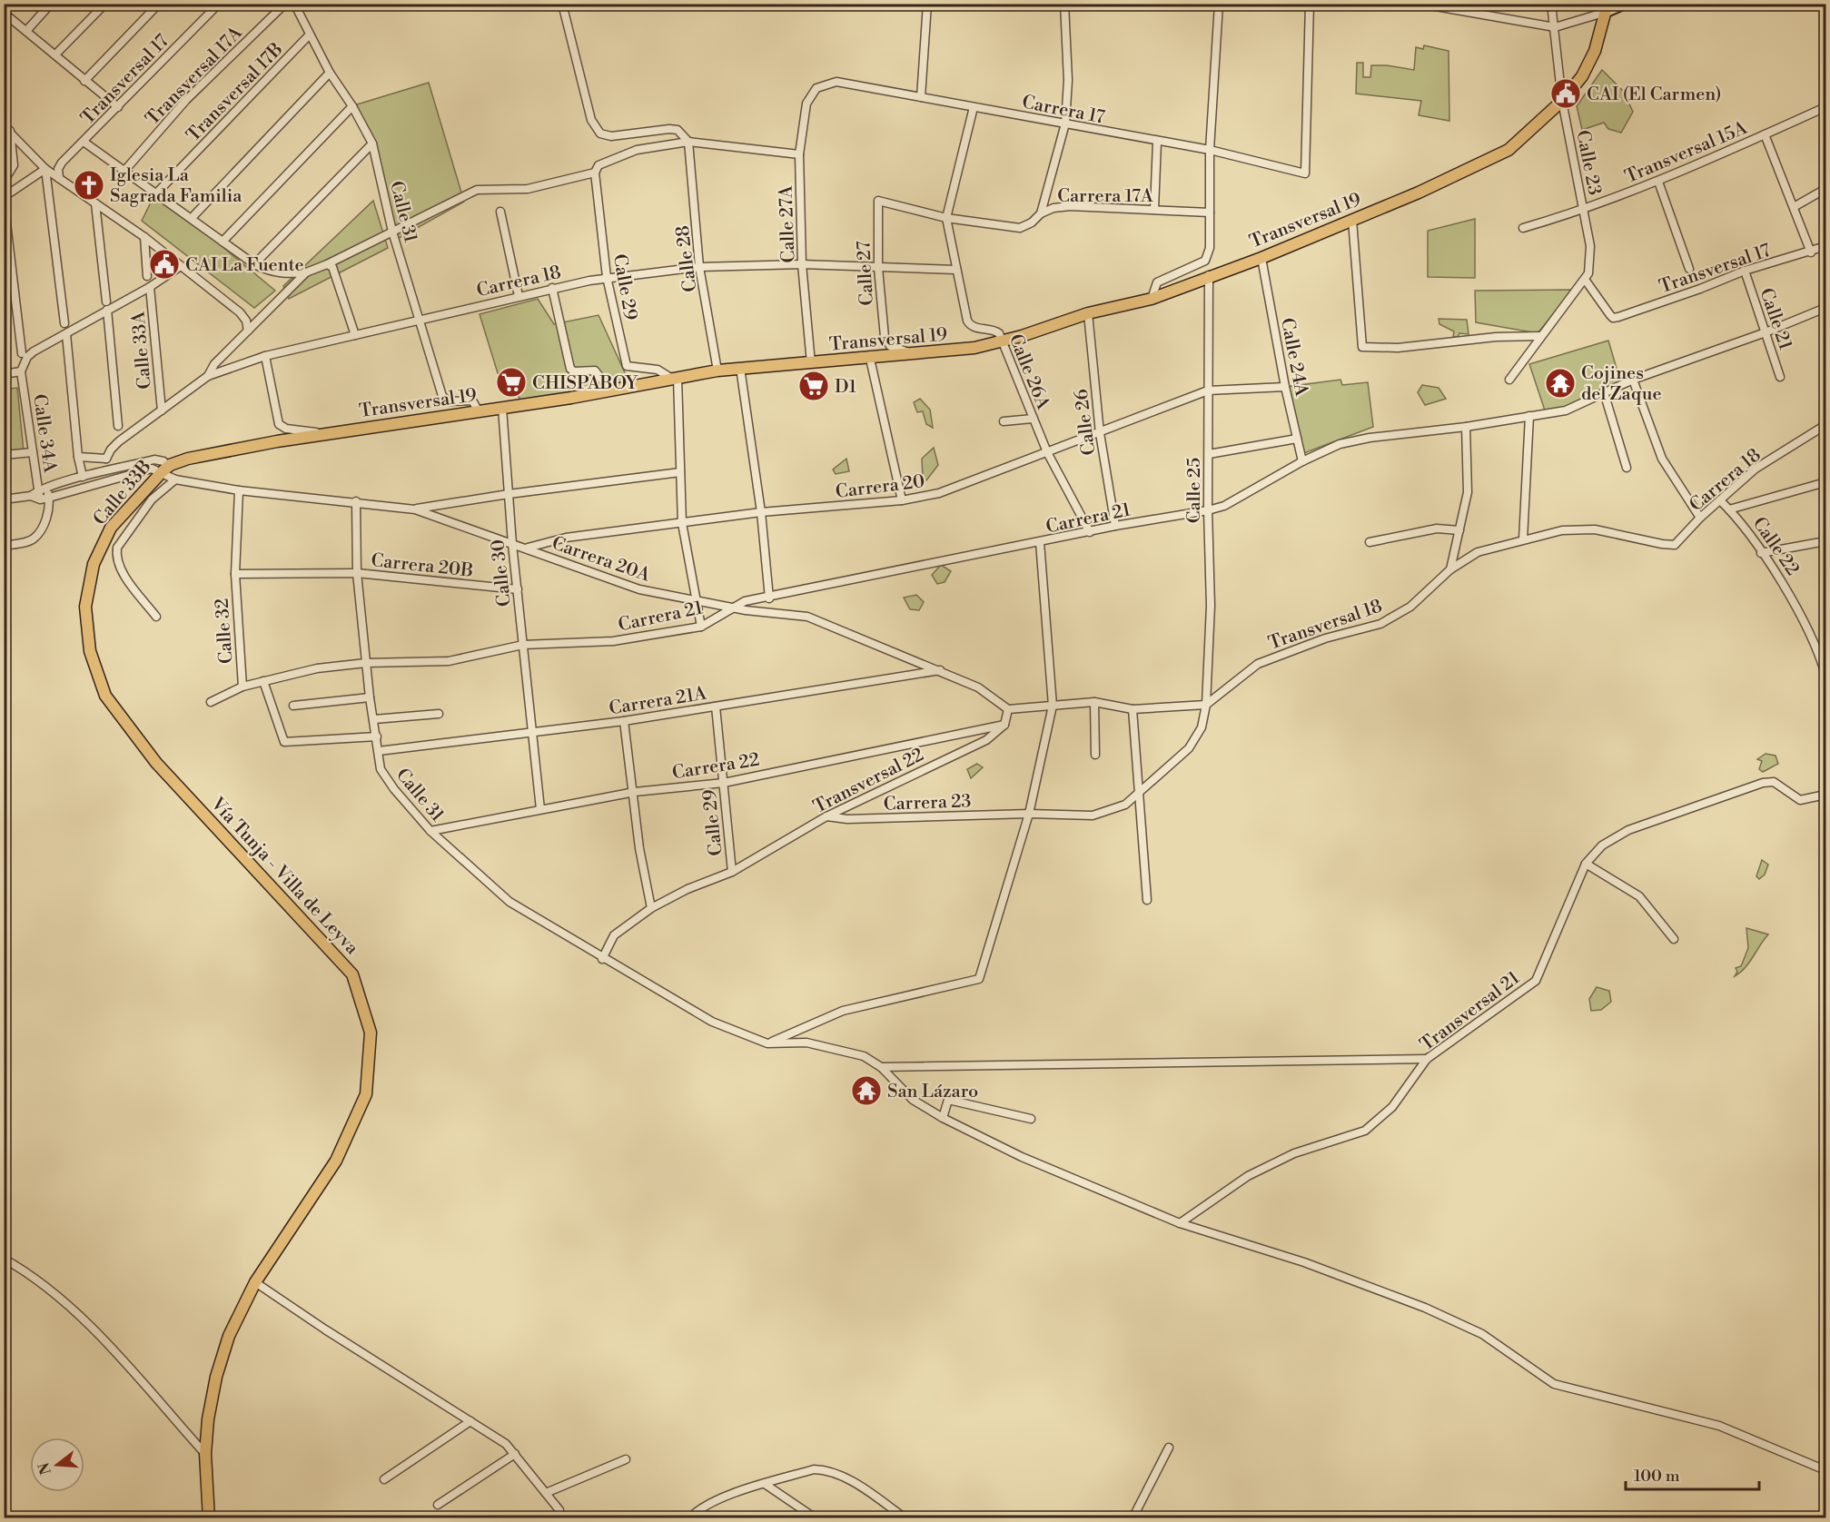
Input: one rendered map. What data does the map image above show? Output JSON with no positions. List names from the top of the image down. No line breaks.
{"streets":{"main road":["Transversal 19","Calle 33B","Vía Tunja - Villa de Leyva"],"street":["Transversal 17A","Transversal 17","Transversal 17B","Carrera 17","Transversal 15A","Calle 23","Carrera 17A","Calle 31","Calle 27A","Calle 28","Calle 27","Carrera 18","Calle 29","Calle 21","Calle 33A","Calle 24A","Calle 26A","Calle 26","Calle 34A","Carrera 20","Calle 25","Carrera 21","Calle 22","Carrera 20A","Carrera 20B","Calle 30","Transversal 18","Calle 32","Carrera 21A","Carrera 22","Transversal 22","Carrera 23","Transversal 21"]},"crossings":[["Transversal 17","Calle 23"],["Transversal 17","Calle 21"],["Transversal 17B","Calle 31"],["Carrera 17","Calle 27A"],["Carrera 17","Calle 26A"],["Transversal 15A","Calle 23"],["Calle 23","Transversal 19"],["Carrera 17A","Calle 27"],["Carrera 17A","Calle 26A"],["Calle 31","Transversal 19"],["Calle 31","Carrera 18"],["Calle 31","Carrera 21"],["Calle 31","Carrera 20A"],["Calle 31","Carrera 20B"],["Calle 31","Carrera 21A"],["Calle 31","Carrera 22"],["Transversal 19","Calle 27A"],["Transversal 19","Calle 28"],["Transversal 19","Calle 27"],["Transversal 19","Calle 29"],["Transversal 19","Calle 24A"],["Transversal 19","Calle 26A"],["Transversal 19","Calle 26"],["Transversal 19","Calle 25"],["Transversal 19","Calle 33B"],["Transversal 19","Carrera 20A"],["Transversal 19","Calle 30"],["Calle 27A","Carrera 18"],["Calle 28","Carrera 18"],["Calle 27","Carrera 18"],["Carrera 18","Calle 29"],["Carrera 18","Calle 33A"],["Carrera 18","Calle 26A"],["Carrera 18","Calle 22"],["Carrera 18","Transversal 18"],["Calle 29","Carrera 21A"],["Calle 29","Carrera 22"],["Calle 29","Transversal 22"],["Calle 24A","Carrera 20"],["Calle 24A","Carrera 21"],["Calle 26A","Carrera 20"],["Calle 26A","Carrera 21"],["Calle 26","Carrera 20"],["Calle 26","Carrera 21"],["Carrera 20","Calle 25"],["Carrera 20","Carrera 20A"],["Calle 25","Carrera 21"],["Calle 25","Transversal 18"],["Calle 25","Carrera 23"],["Calle 33B","Carrera 20A"],["Calle 33B","Vía Tunja - Villa de Leyva"],["Carrera 21","Carrera 20A"],["Carrera 21","Calle 30"],["Carrera 21","Calle 32"],["Carrera 20A","Calle 30"],["Carrera 20A","Carrera 21A"],["Carrera 20B","Calle 30"],["Calle 30","Carrera 21A"],["Calle 30","Carrera 22"],["Carrera 22","Transversal 22"],["Transversal 22","Carrera 23"]],"places":{"public building":["CAI (El Carmen)","CAI La Fuente"],"church":["Iglesia La Sagrada Familia"],"supermarket":["CHISPABOY","D1"],"temple":["Cojines del Zaque","San Lázaro"]},"scale_bar":"100 m","north":"left"}
